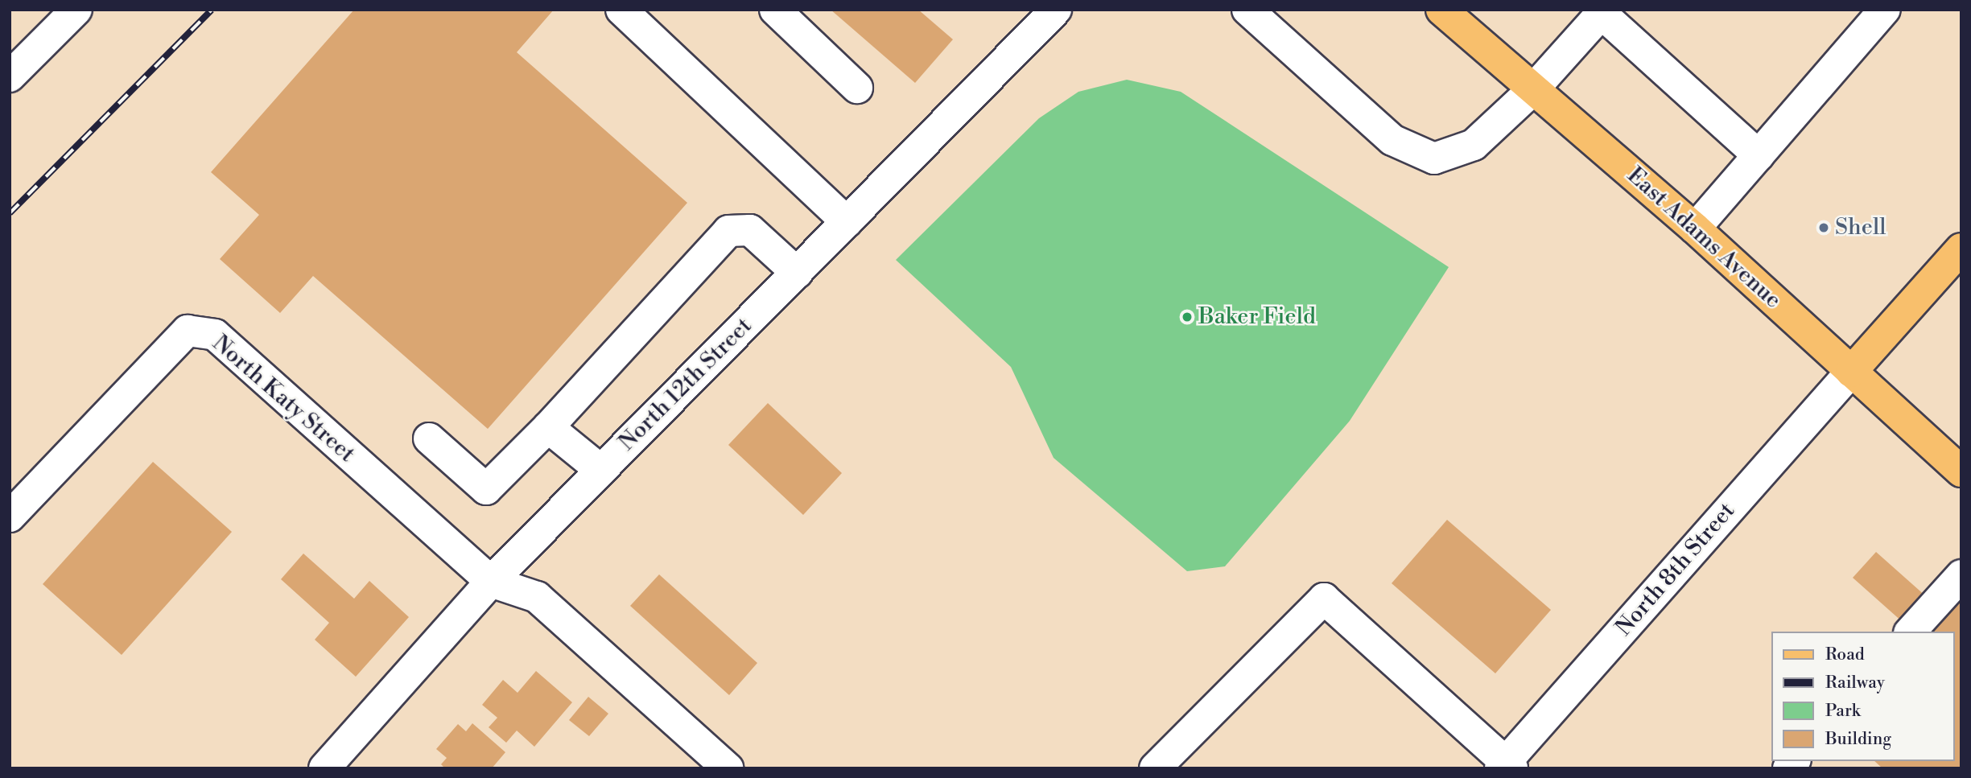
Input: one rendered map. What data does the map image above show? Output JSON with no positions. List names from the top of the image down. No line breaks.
{"streets":{"main road":["East Adams Avenue"],"street":["North 12th Street","North Katy Street","North 8th Street"]},"crossings":[["East Adams Avenue","North 8th Street"],["North 12th Street","North Katy Street"]],"places":["Shell","Baker Field"],"legend":["Road","Railway","Park","Building"]}
